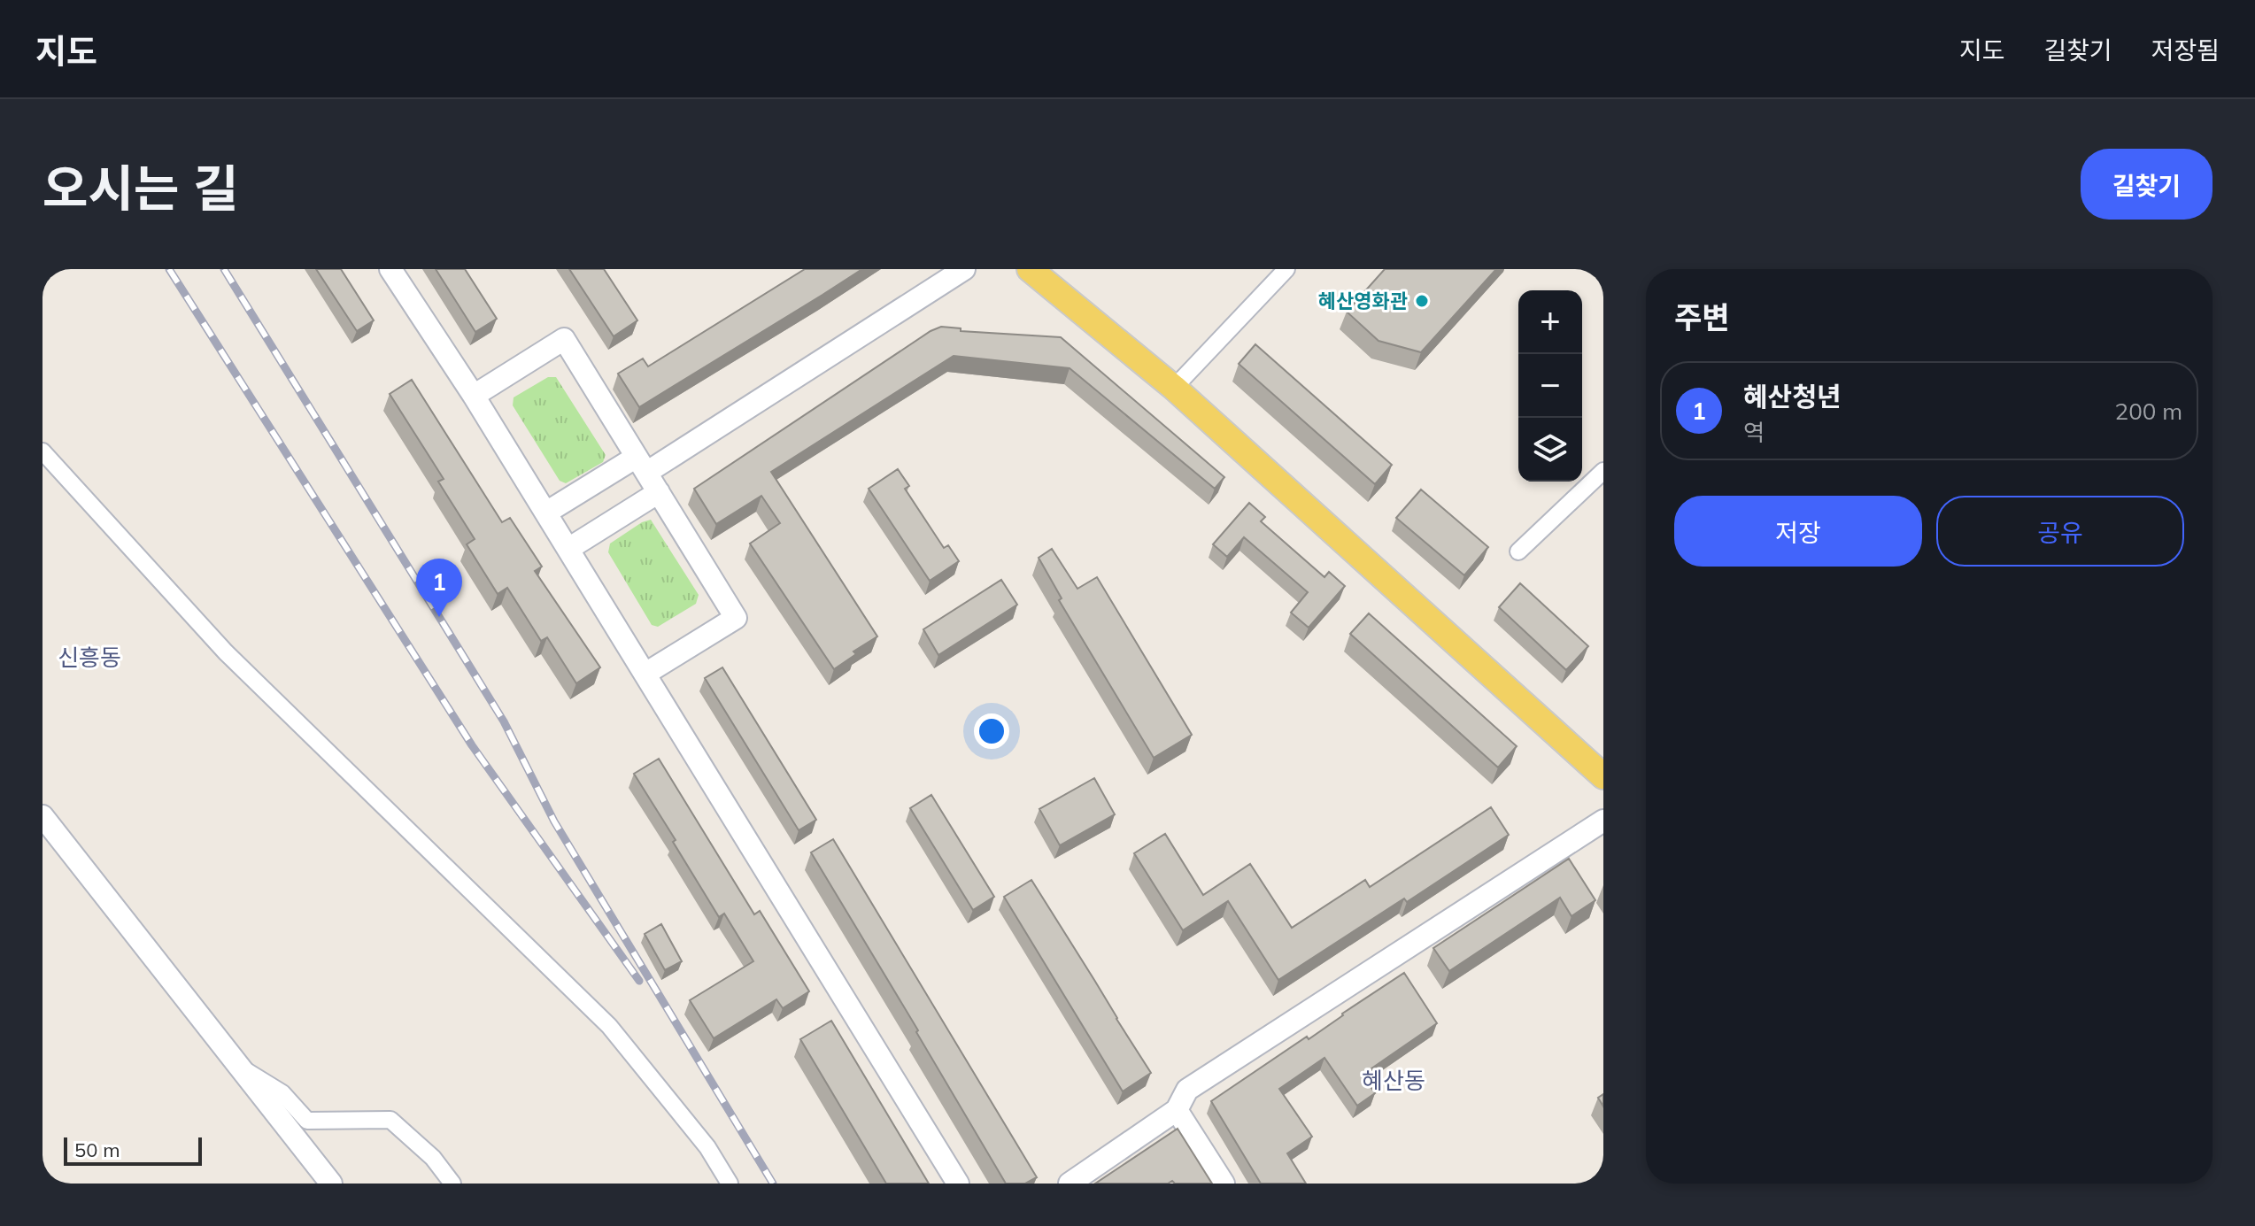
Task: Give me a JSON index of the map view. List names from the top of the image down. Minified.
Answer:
{"districts":["신흥동","혜산동"],"places":["혜산영화관"],"scale_bar":"50 m","page":{"header":"지도","nav":["지도","길찾기","저장됨"],"title":"오시는 길","buttons":["길찾기",["저장","공유"]],"heading":"주변","map_buttons":["+","−"],"list":[{"mark":"1","name":"혜산청년","note":"역","value":"200 m"}],"pins":"1","scale":"50 m"}}
